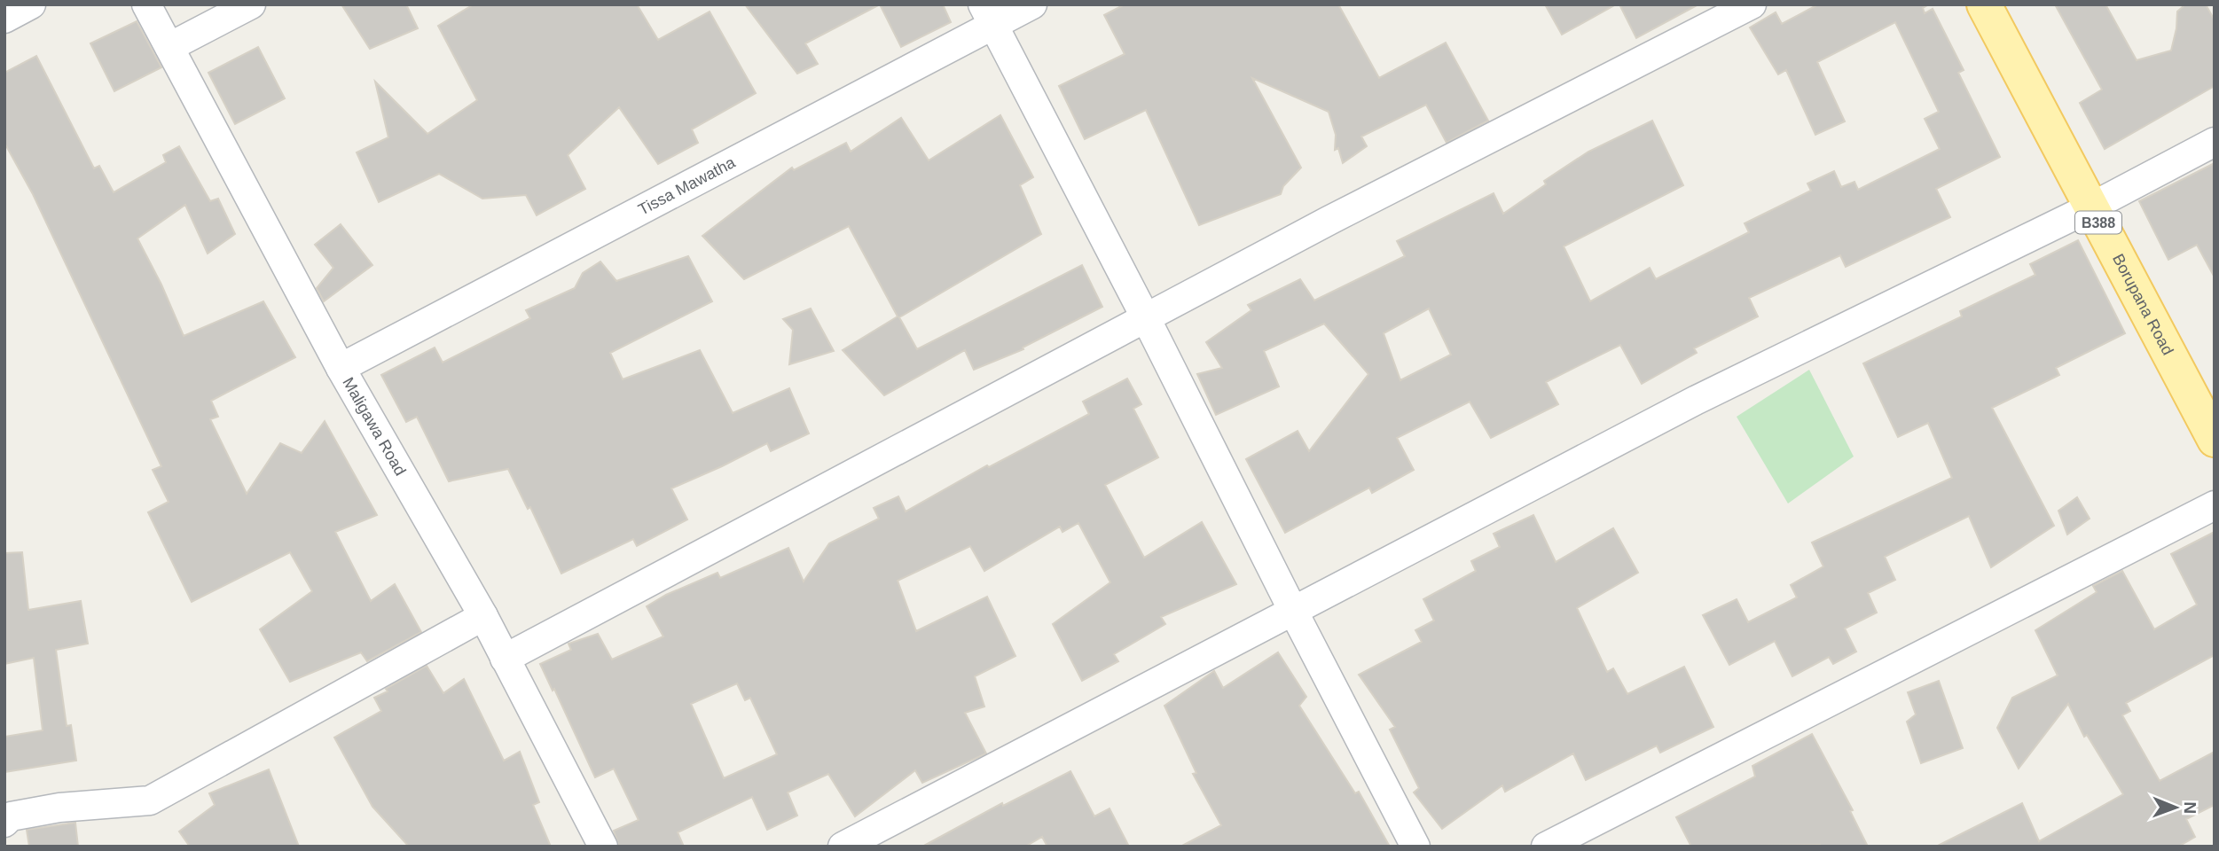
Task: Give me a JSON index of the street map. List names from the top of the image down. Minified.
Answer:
{"streets":{"main road":["B388","Borupana Road"],"street":["Tissa Mawatha","Maligawa Road"]},"crossings":[["Tissa Mawatha","Maligawa Road"]],"north":"right"}
